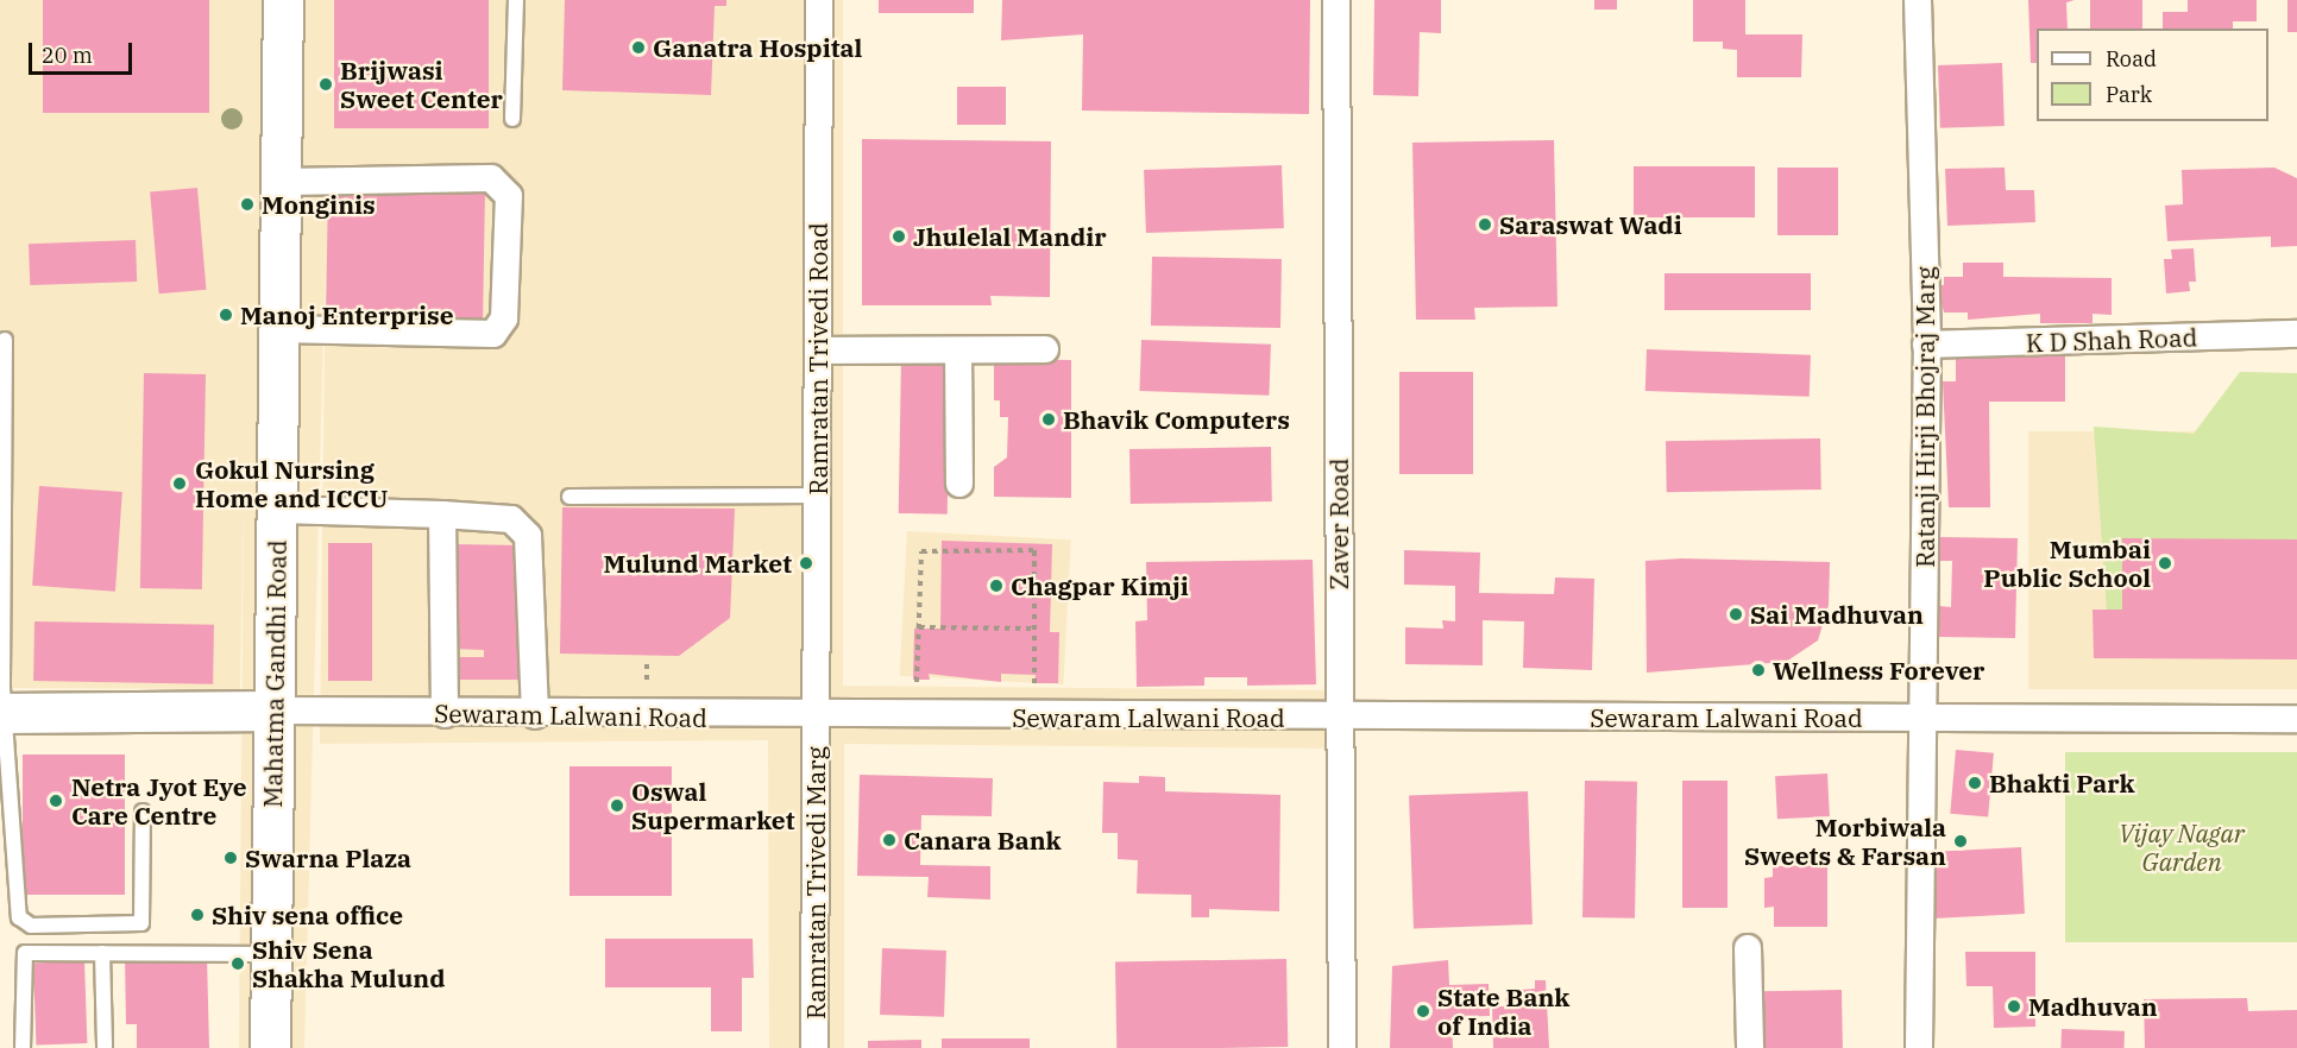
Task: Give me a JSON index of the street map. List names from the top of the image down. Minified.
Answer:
{"streets":{"street":["K D Shah Road","Ramratan Trivedi Road","Ratanji Hirji Bhojraj Marg","Zaver Road","Mahatma Gandhi Road","Sewaram Lalwani Road","Ramratan Trivedi Marg"]},"crossings":[["K D Shah Road","Ratanji Hirji Bhojraj Marg"],["Ramratan Trivedi Road","Sewaram Lalwani Road"],["Ramratan Trivedi Road","Ramratan Trivedi Marg"],["Ratanji Hirji Bhojraj Marg","Sewaram Lalwani Road"],["Zaver Road","Sewaram Lalwani Road"],["Mahatma Gandhi Road","Sewaram Lalwani Road"],["Sewaram Lalwani Road","Ramratan Trivedi Marg"]],"parks":["Vijay Nagar Garden"],"places":["Ganatra Hospital","Brijwasi Sweet Center","Monginis","Saraswat Wadi","Jhulelal Mandir","Manoj Enterprise","Bhavik Computers","Gokul Nursing Home and ICCU","Mulund Market","Mumbai Public School","Chagpar Kimji","Sai Madhuvan","Wellness Forever","Bhakti Park","Netra Jyot Eye Care Centre","Oswal Supermarket","Canara Bank","Morbiwala Sweets & Farsan","Swarna Plaza","Shiv sena office","Shiv Sena Shakha Mulund","Madhuvan","State Bank of India"],"legend":["Road","Park"],"scale_bar":"20 m"}
